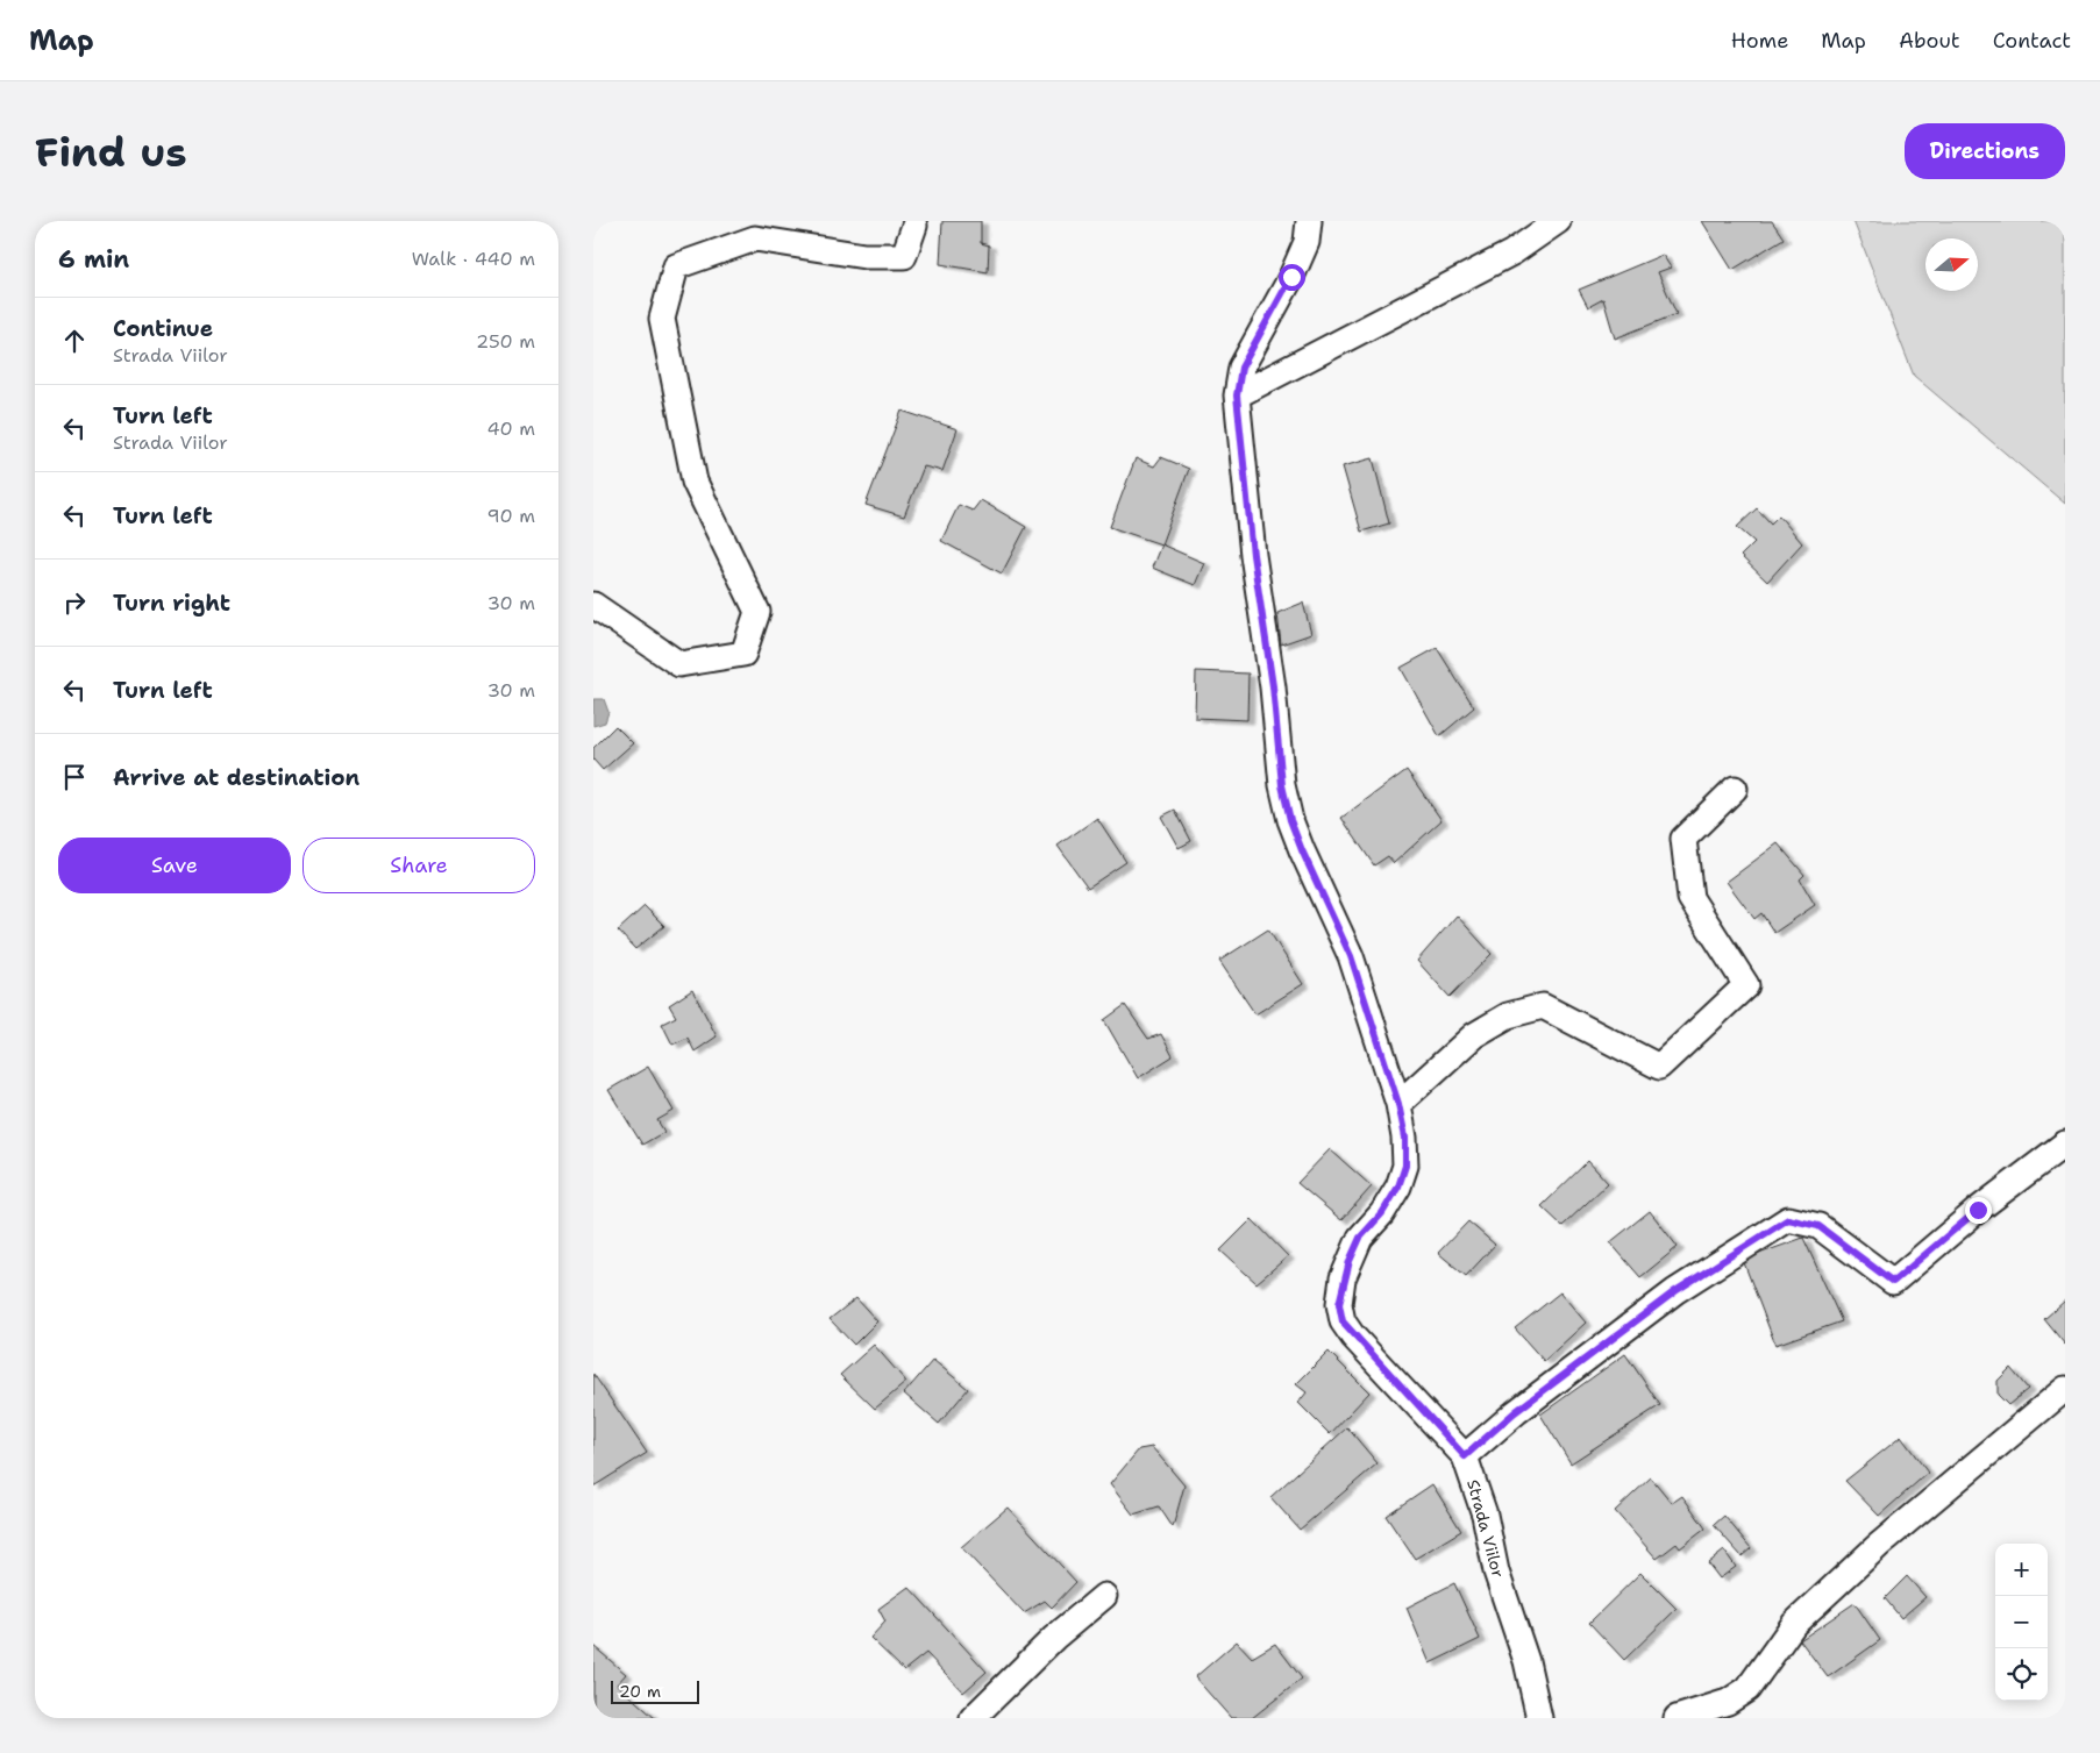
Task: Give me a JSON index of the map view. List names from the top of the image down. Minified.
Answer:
{"streets":{"street":["Strada Viilor"]},"scale_bar":"20 m","north":"right","page":{"header":"Map","nav":["Home","Map","About","Contact"],"buttons":["Directions",["Save","Share"]],"title":"Find us","heading":["6 min","Walk · 440 m"],"list":[["Continue","Strada Viilor","250 m"],["Turn left","Strada Viilor","40 m"],["Turn left","90 m"],["Turn right","30 m"],["Turn left","30 m"],"Arrive at destination"],"map_buttons":["+","−"],"scale":"20 m"}}
